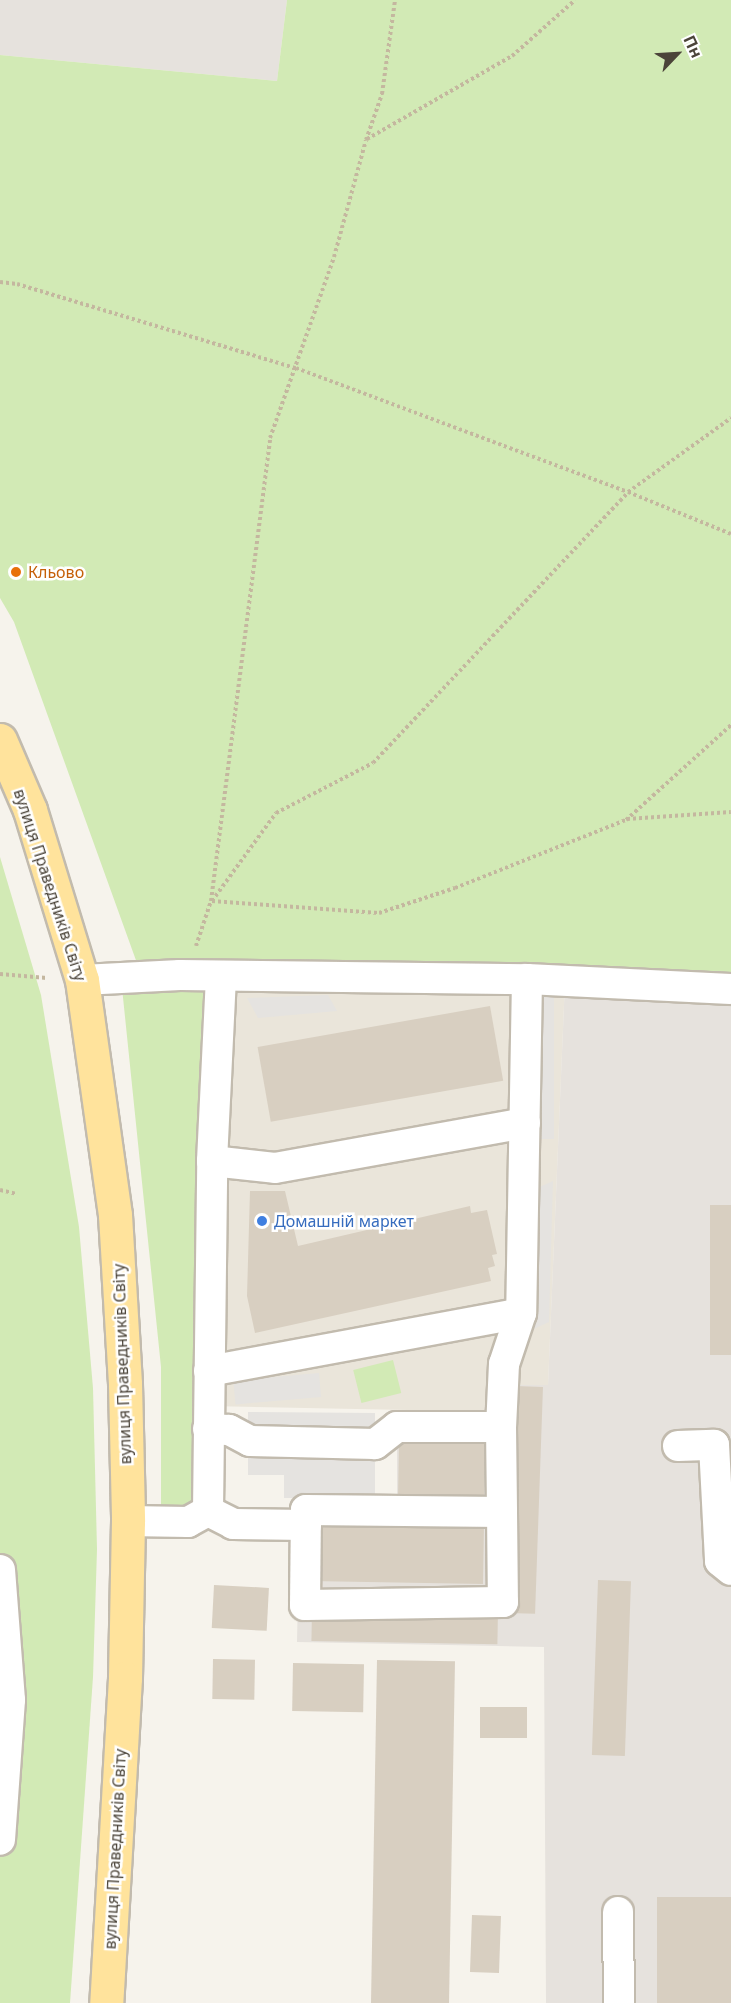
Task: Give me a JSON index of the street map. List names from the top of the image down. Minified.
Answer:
{"streets":{"main road":["вулиця Праведників Світу"]},"places":["Кльово","Домашній маркет"],"north":"top right"}
